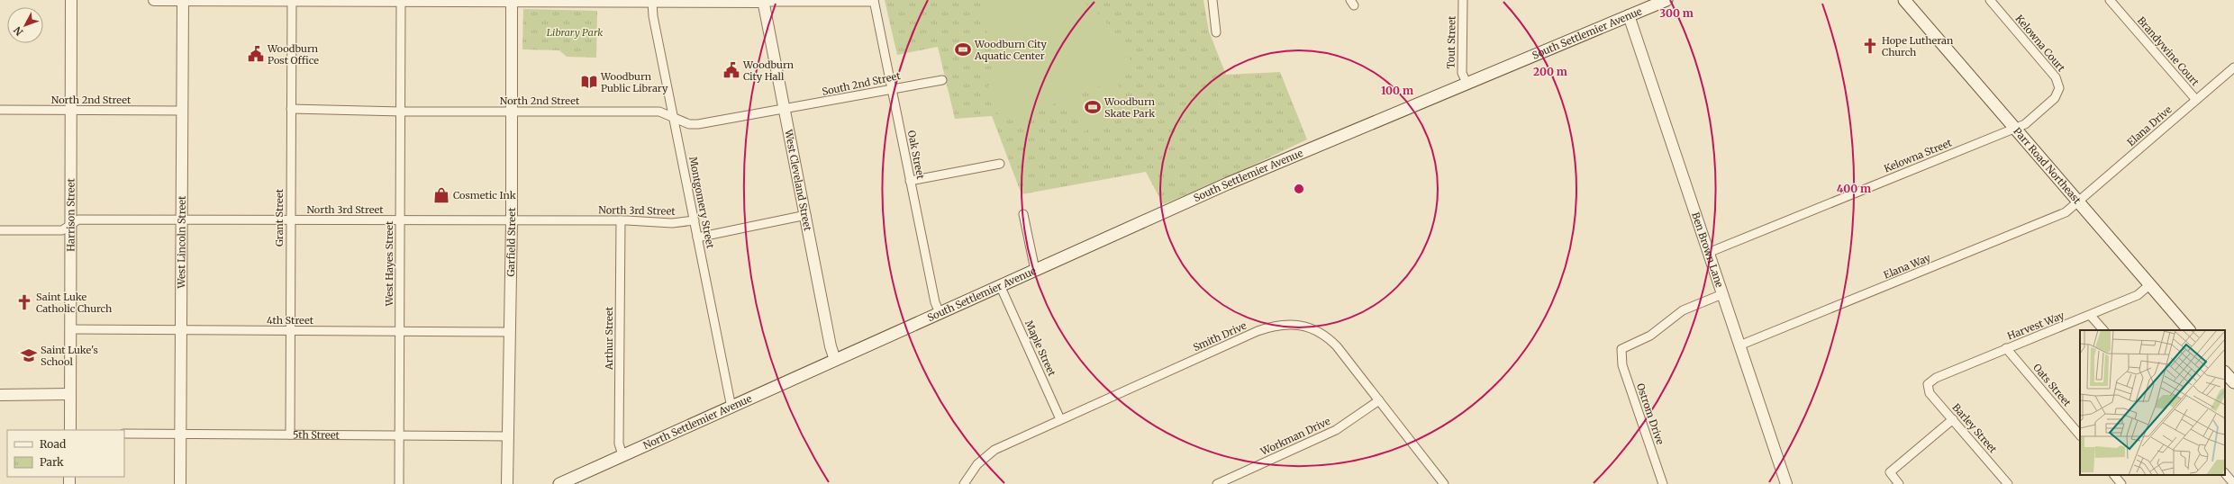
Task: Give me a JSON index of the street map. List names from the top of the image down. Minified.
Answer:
{"streets":{"main road":["South Settlemier Avenue","Parr Road Northeast","North Settlemier Avenue"],"street":["Tout Street","Kelowna Court","Brandywine Court","South 2nd Street","North 2nd Street","Elana Drive","Oak Street","Kelowna Street","West Cleveland Street","Montgomery Street","North 3rd Street","Harrison Street","Grant Street","West Lincoln Street","Garfield Street","Ben Brown Lane","West Hayes Street","Elana Way","4th Street","Harvest Way","Smith Drive","Arthur Street","Maple Street","Oats Street","Ostrom Drive","Barley Street","5th Street","Workman Drive"]},"crossings":[["South Settlemier Avenue","Tout Street"],["South Settlemier Avenue","Oak Street"],["South Settlemier Avenue","West Cleveland Street"],["South Settlemier Avenue","Ben Brown Lane"],["South Settlemier Avenue","Maple Street"],["South Settlemier Avenue","North Settlemier Avenue"],["Kelowna Court","Kelowna Street"],["Kelowna Court","Parr Road Northeast"],["Brandywine Court","Elana Drive"],["South 2nd Street","North 2nd Street"],["South 2nd Street","Oak Street"],["South 2nd Street","West Cleveland Street"],["North 2nd Street","West Cleveland Street"],["North 2nd Street","Montgomery Street"],["North 2nd Street","Harrison Street"],["North 2nd Street","Grant Street"],["North 2nd Street","West Lincoln Street"],["North 2nd Street","Garfield Street"],["North 2nd Street","West Hayes Street"],["Elana Drive","Parr Road Northeast"],["Elana Drive","Elana Way"],["Kelowna Street","Parr Road Northeast"],["Kelowna Street","Ben Brown Lane"],["Parr Road Northeast","Elana Way"],["Parr Road Northeast","Harvest Way"],["West Cleveland Street","North Settlemier Avenue"],["Montgomery Street","North 3rd Street"],["Montgomery Street","North Settlemier Avenue"],["North 3rd Street","Harrison Street"],["North 3rd Street","Grant Street"],["North 3rd Street","West Lincoln Street"],["North 3rd Street","Garfield Street"],["North 3rd Street","West Hayes Street"],["North 3rd Street","Arthur Street"],["Harrison Street","4th Street"],["Grant Street","4th Street"],["Grant Street","5th Street"],["West Lincoln Street","4th Street"],["West Lincoln Street","5th Street"],["Garfield Street","4th Street"],["Garfield Street","5th Street"],["Ben Brown Lane","Elana Way"],["Ben Brown Lane","Ostrom Drive"],["West Hayes Street","4th Street"],["West Hayes Street","5th Street"],["Harvest Way","Oats Street"],["Harvest Way","Barley Street"],["Smith Drive","Maple Street"],["Smith Drive","Workman Drive"],["Arthur Street","North Settlemier Avenue"]],"parks":["Library Park"],"places":{"church":["Hope Lutheran Church","Saint Luke Catholic Church"],"sports":["Woodburn City Aquatic Center","Woodburn Skate Park"],"public building":["Woodburn Post Office","Woodburn City Hall"],"library":["Woodburn Public Library"],"shop":["Cosmetic Ink"],"school or university":["Saint Luke's School"]},"legend":["Road","Park"],"north":"bottom left","rings":["300 m","200 m","100 m","400 m"]}
